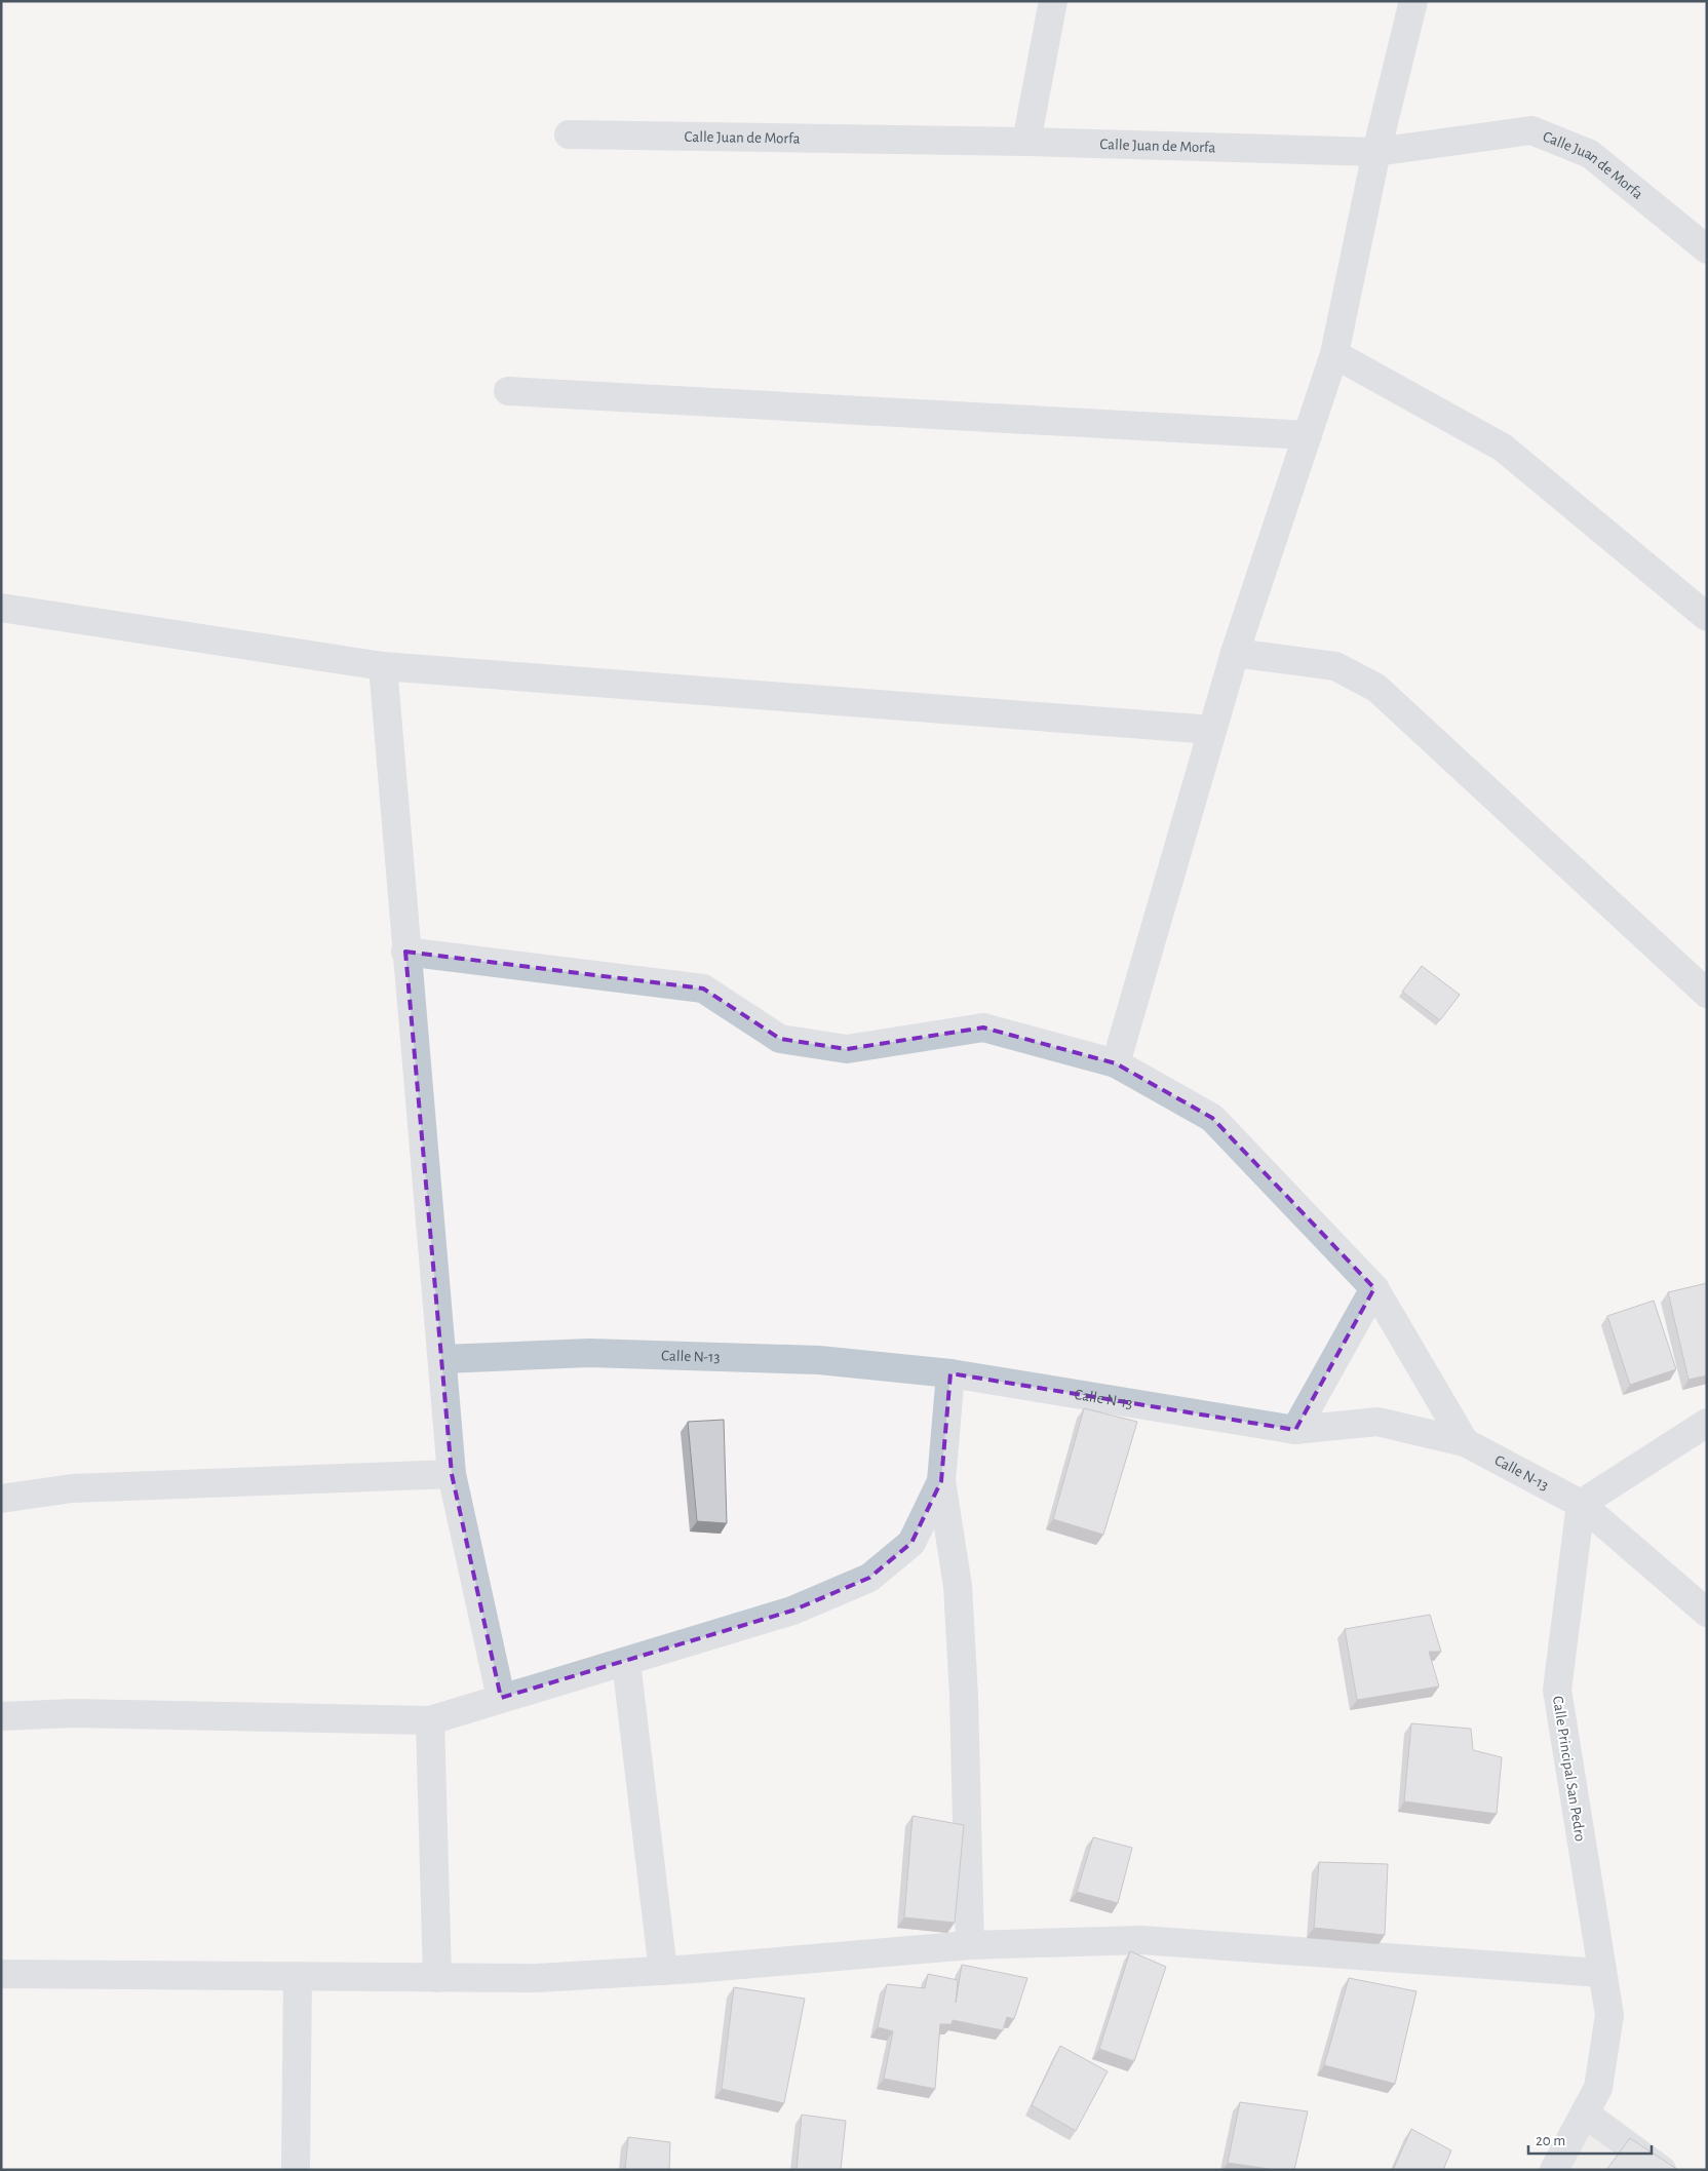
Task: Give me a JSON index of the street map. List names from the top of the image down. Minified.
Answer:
{"streets":{"street":["Calle Juan de Morfa","Calle N-13","Calle Principal San Pedro"]},"crossings":[["Calle N-13","Calle Principal San Pedro"]],"scale_bar":"20 m"}
